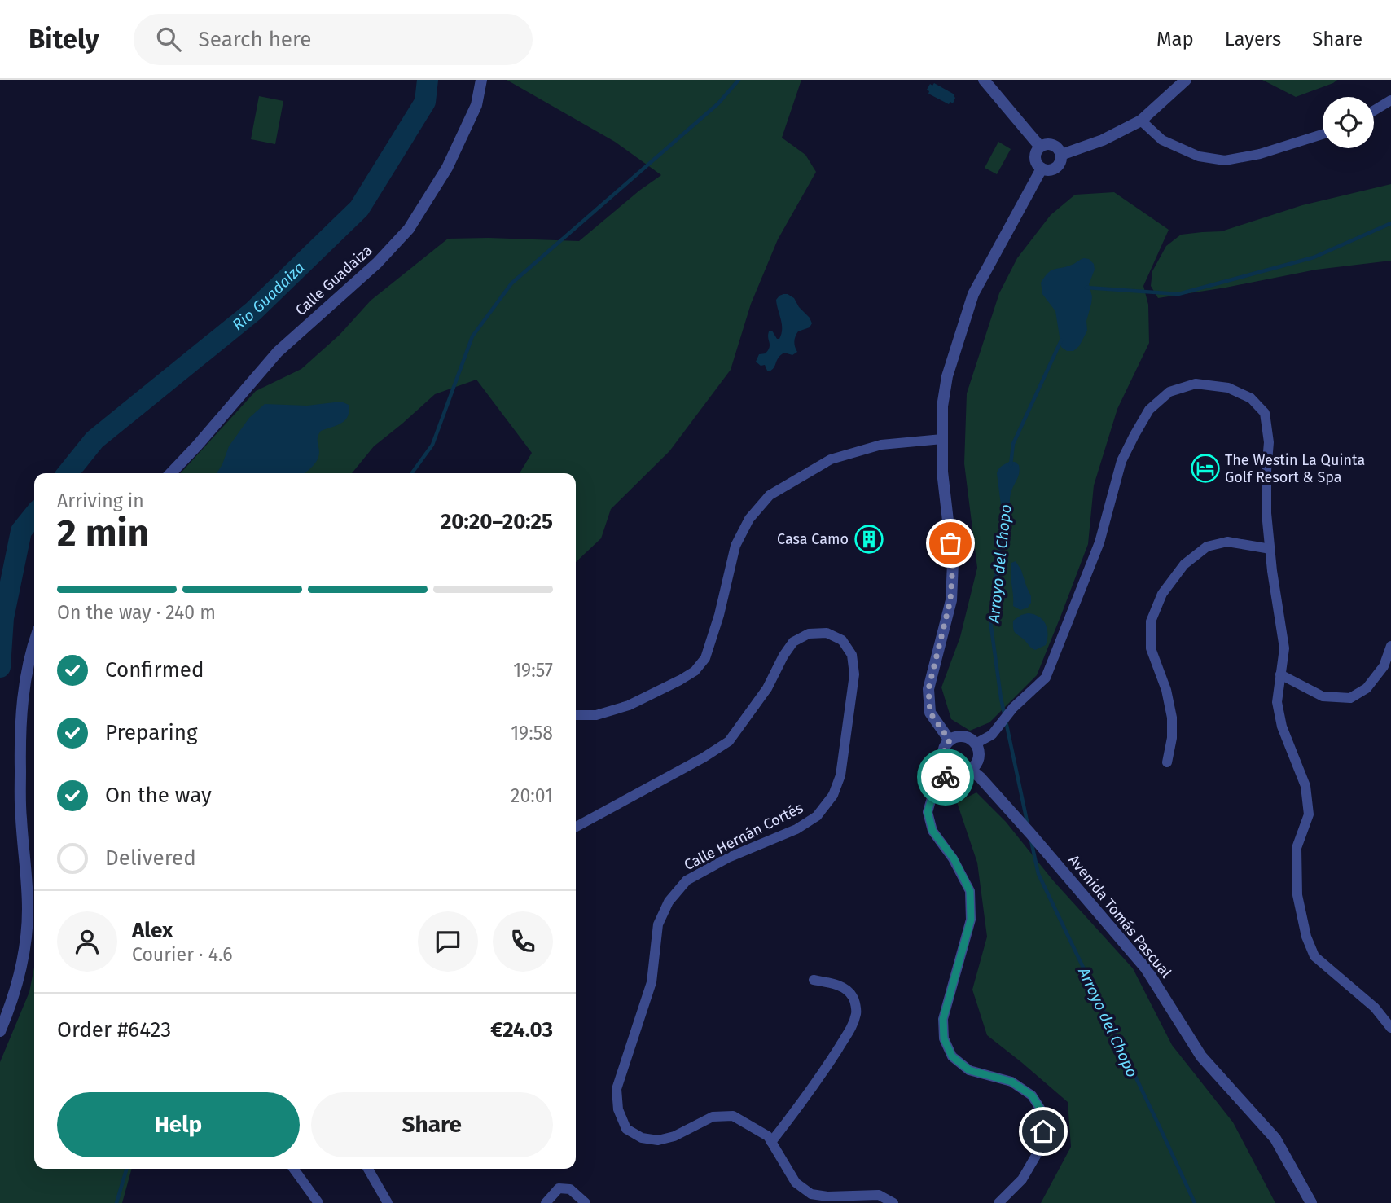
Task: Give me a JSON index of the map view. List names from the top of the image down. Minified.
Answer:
{"streets":{"street":["Calle Guadaiza","Calle Hernán Cortés","Avenida Tomás Pascual"]},"water":["Rio Guadaiza","Arroyo del Chopo"],"places":{"hotel":["The Westin La Quinta Golf Resort & Spa"],"building":["Casa Camo"]},"page":{"header":"Bitely","search":"Search here","nav":["Map","Layers","Share"],"heading":["2 min","Arriving in","20:20–20:25"],"panel":["Alex","Courier · 4.6","Order #6423","€24.03"],"bar":"On the way · 240 m","list":[["Confirmed","19:57"],["Preparing","19:58"],["On the way","20:01"],"Delivered"],"buttons":["Help","Share"]}}
